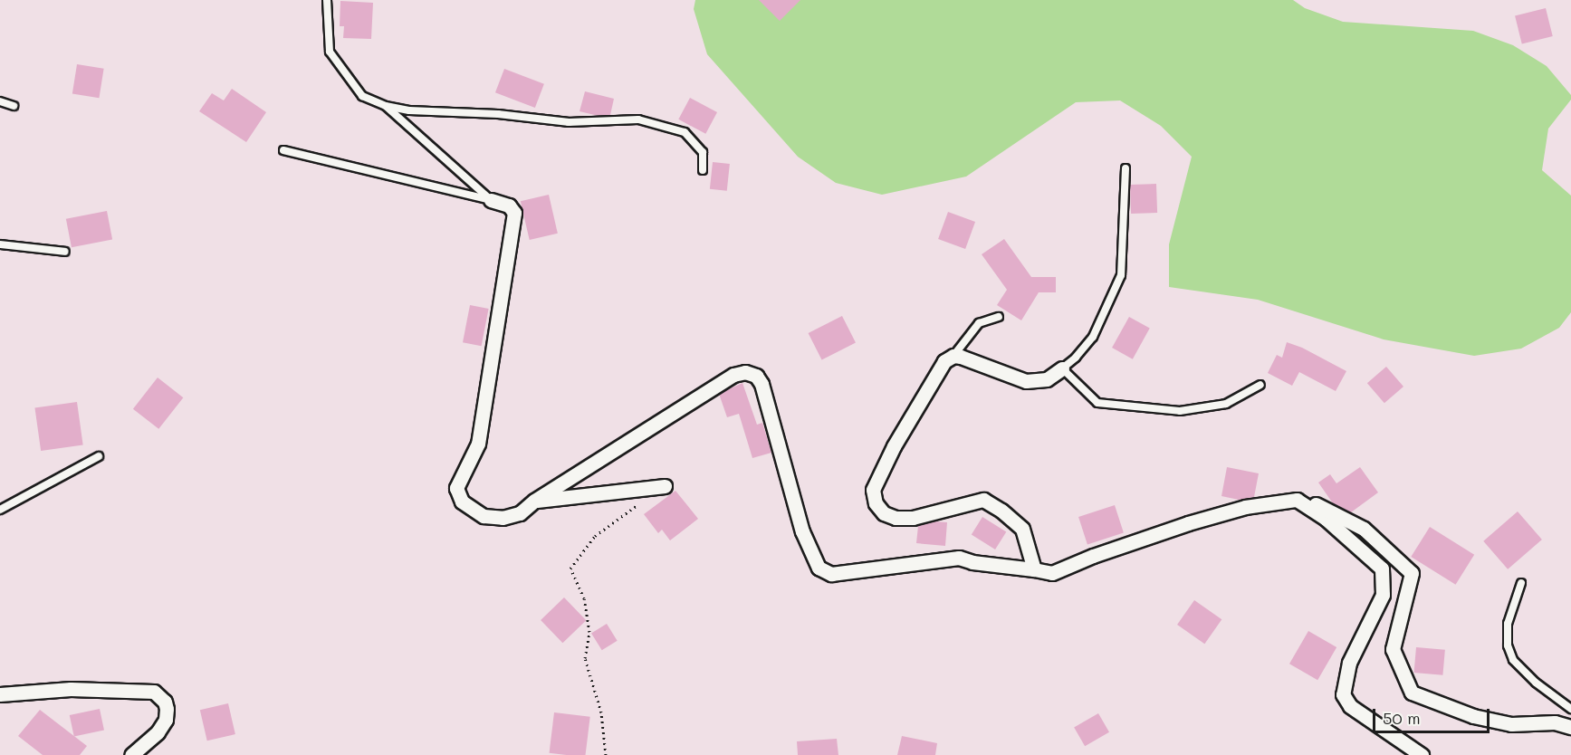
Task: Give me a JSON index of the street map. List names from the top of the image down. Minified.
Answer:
{"scale_bar":"50 m"}
